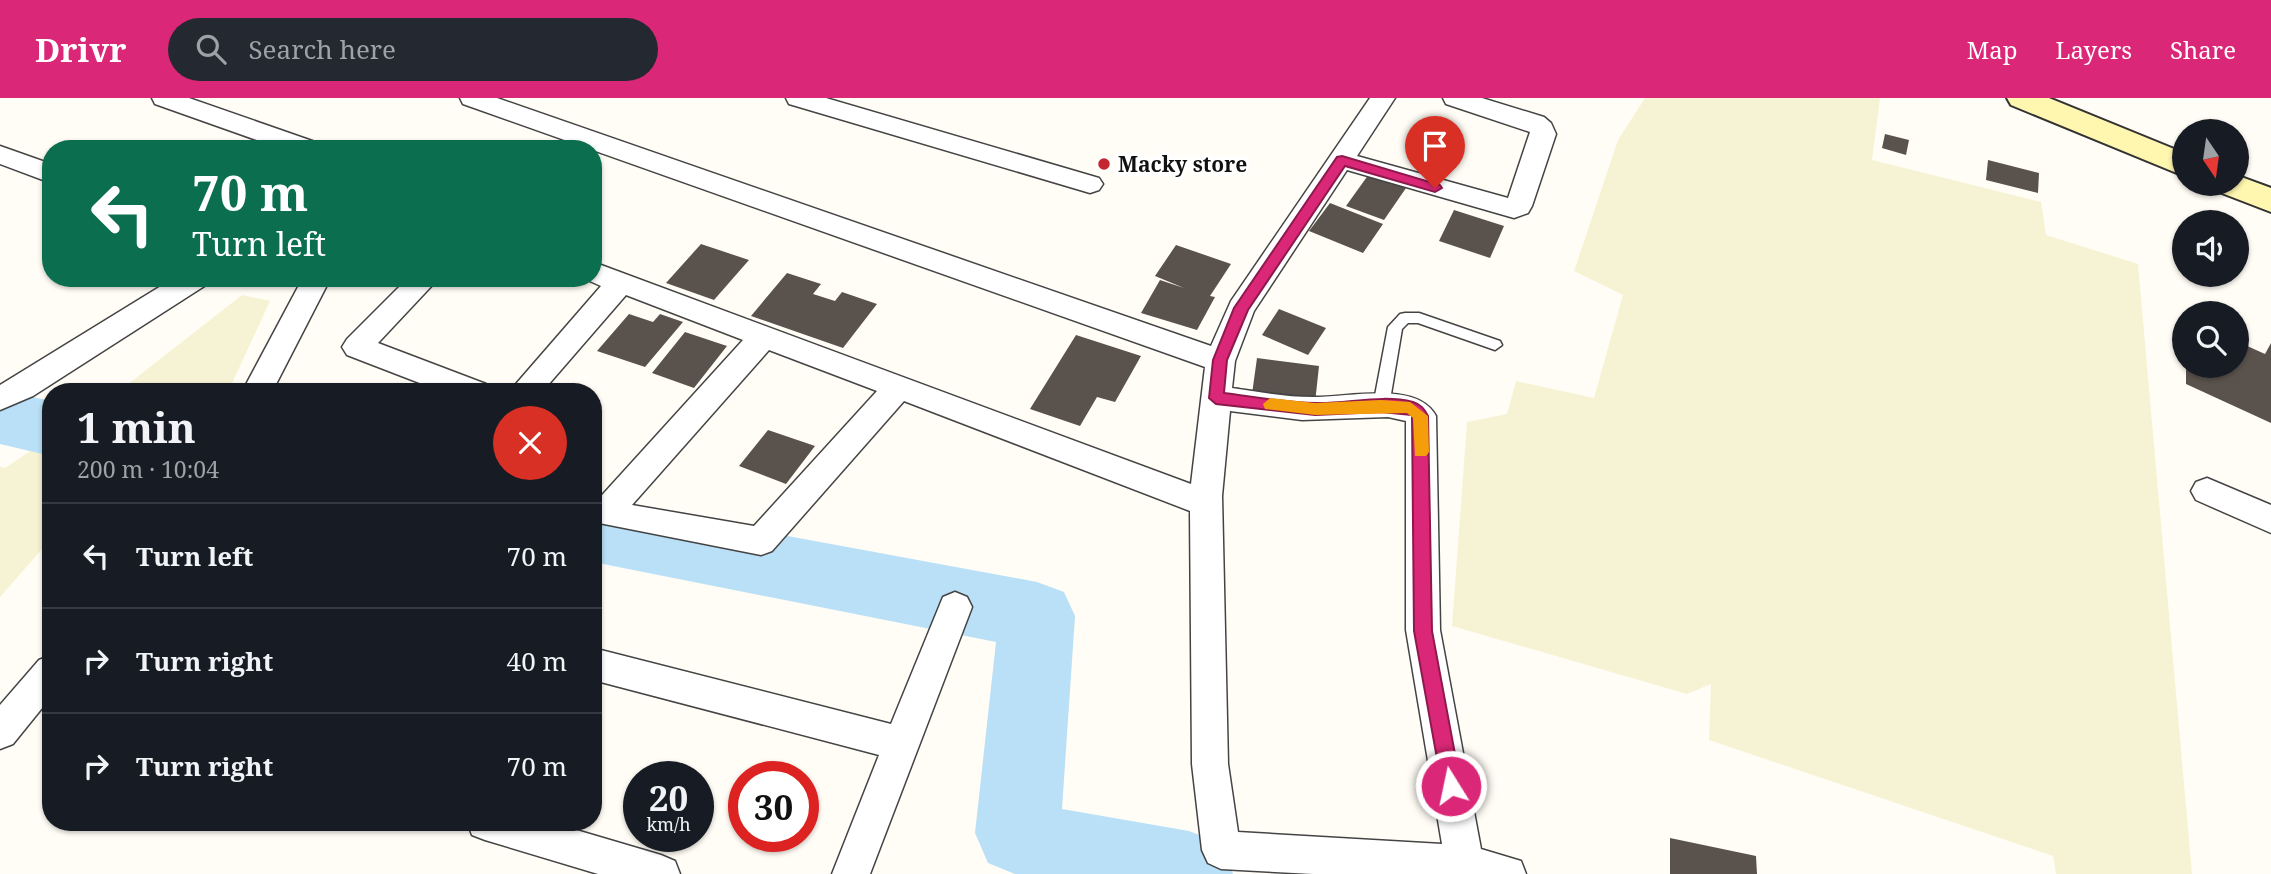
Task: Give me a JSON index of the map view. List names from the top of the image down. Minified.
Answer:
{"places":["Macky store"],"north":"bottom","page":{"header":"Drivr","search":"Search here","nav":["Map","Layers","Share"],"turn":["70 m","Turn left"],"heading":["1 min","200 m · 10:04"],"list":[{"name":"Turn left","value":"70 m"},{"name":"Turn right","value":"40 m"},{"name":"Turn right","value":"70 m"}],"speed":"20 km/h","limit":"30"}}
